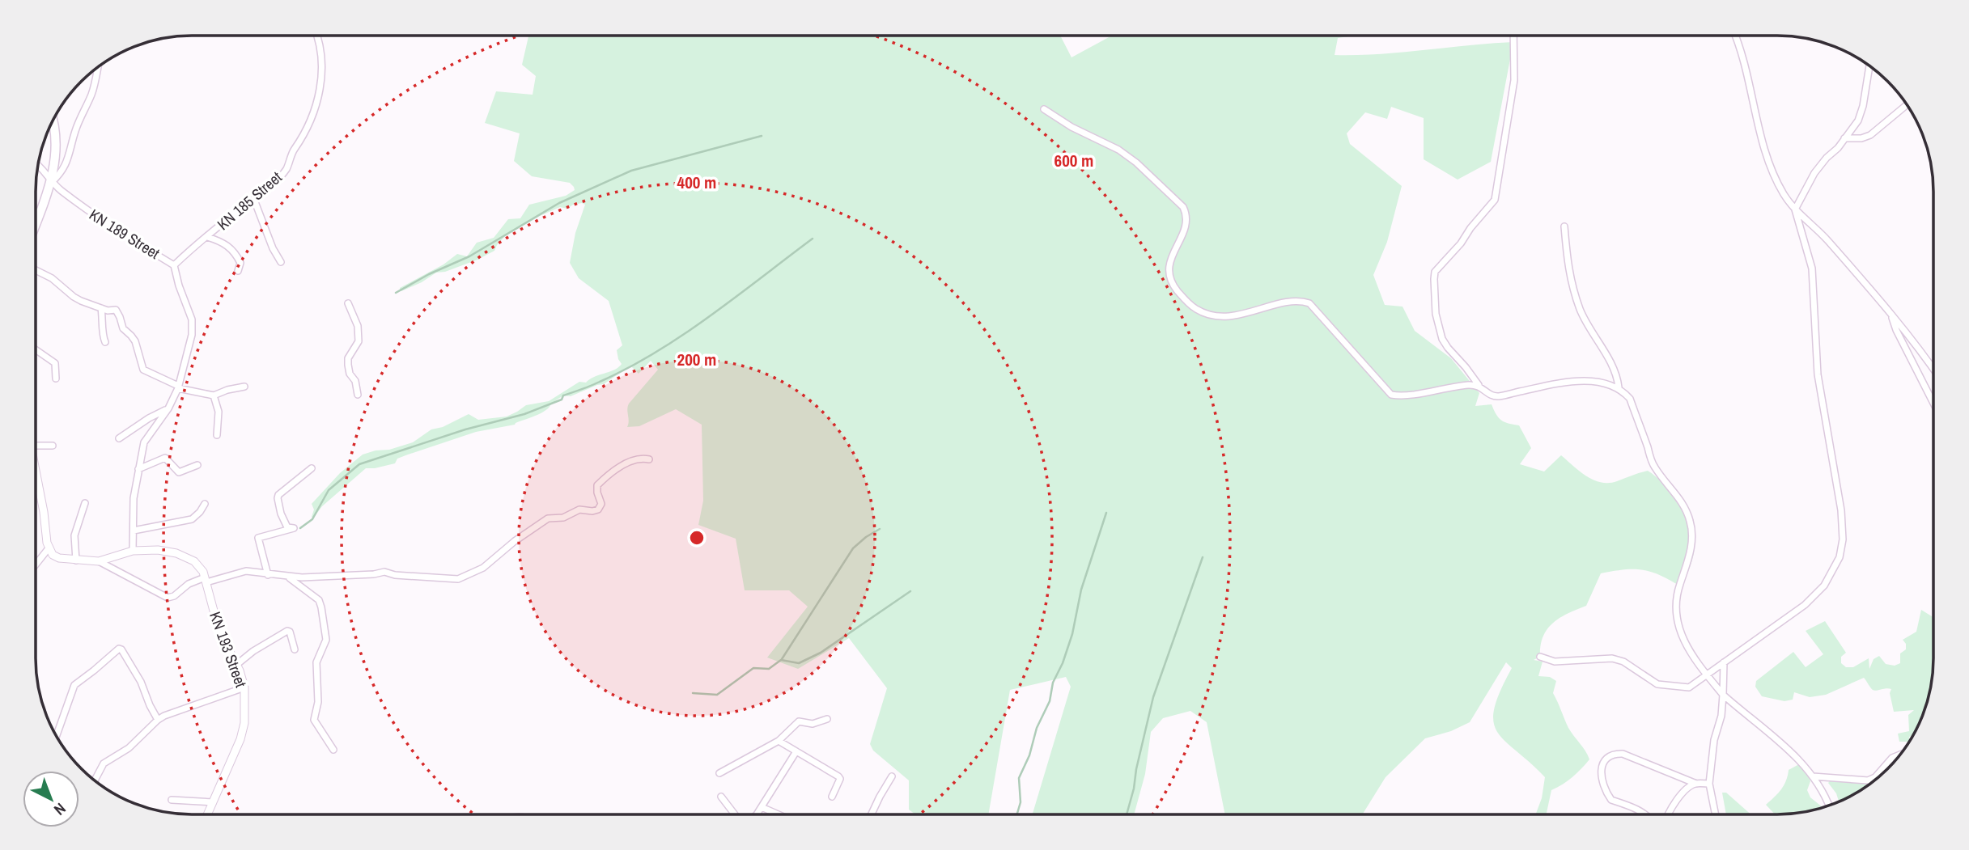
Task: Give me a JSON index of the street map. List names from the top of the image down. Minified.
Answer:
{"streets":{"street":["KN 185 Street","KN 189 Street","KN 193 Street"]},"crossings":[["KN 185 Street","KN 189 Street"],["KN 189 Street","KN 193 Street"]],"north":"bottom right","rings":["600 m","400 m","200 m"]}
